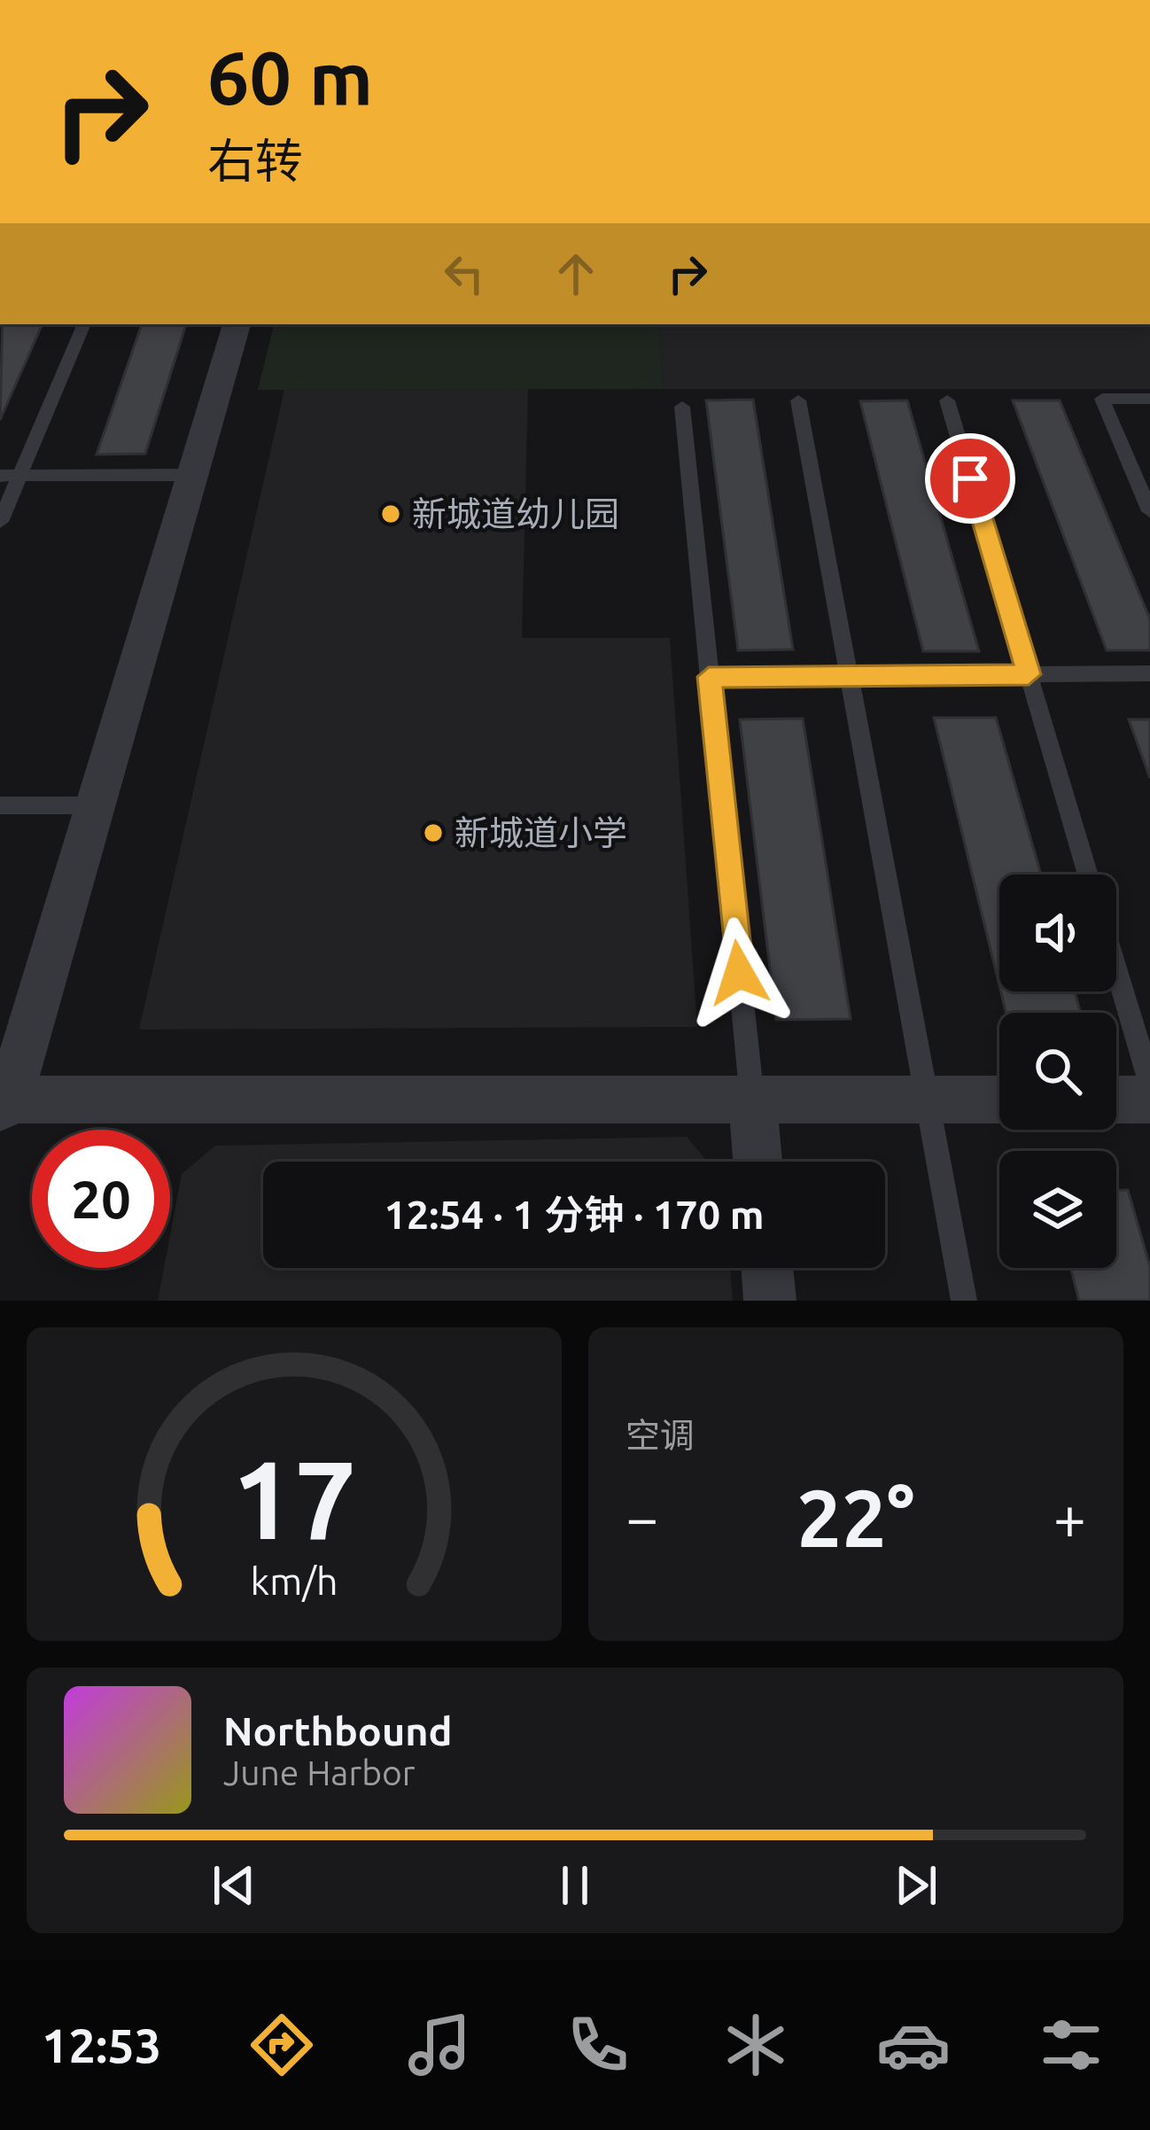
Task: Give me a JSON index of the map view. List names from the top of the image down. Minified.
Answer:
{"places":["新城道幼儿园","新城道小学"],"page":{"turn":["60 m","右转"],"limit":"20","trip":"12:54 · 1 分钟 · 170 m","tile":"空调","heat":["−","22°","+"],"song":["Northbound","June Harbor"],"tabs":"12:53","gauge":["17","km/h"]}}
